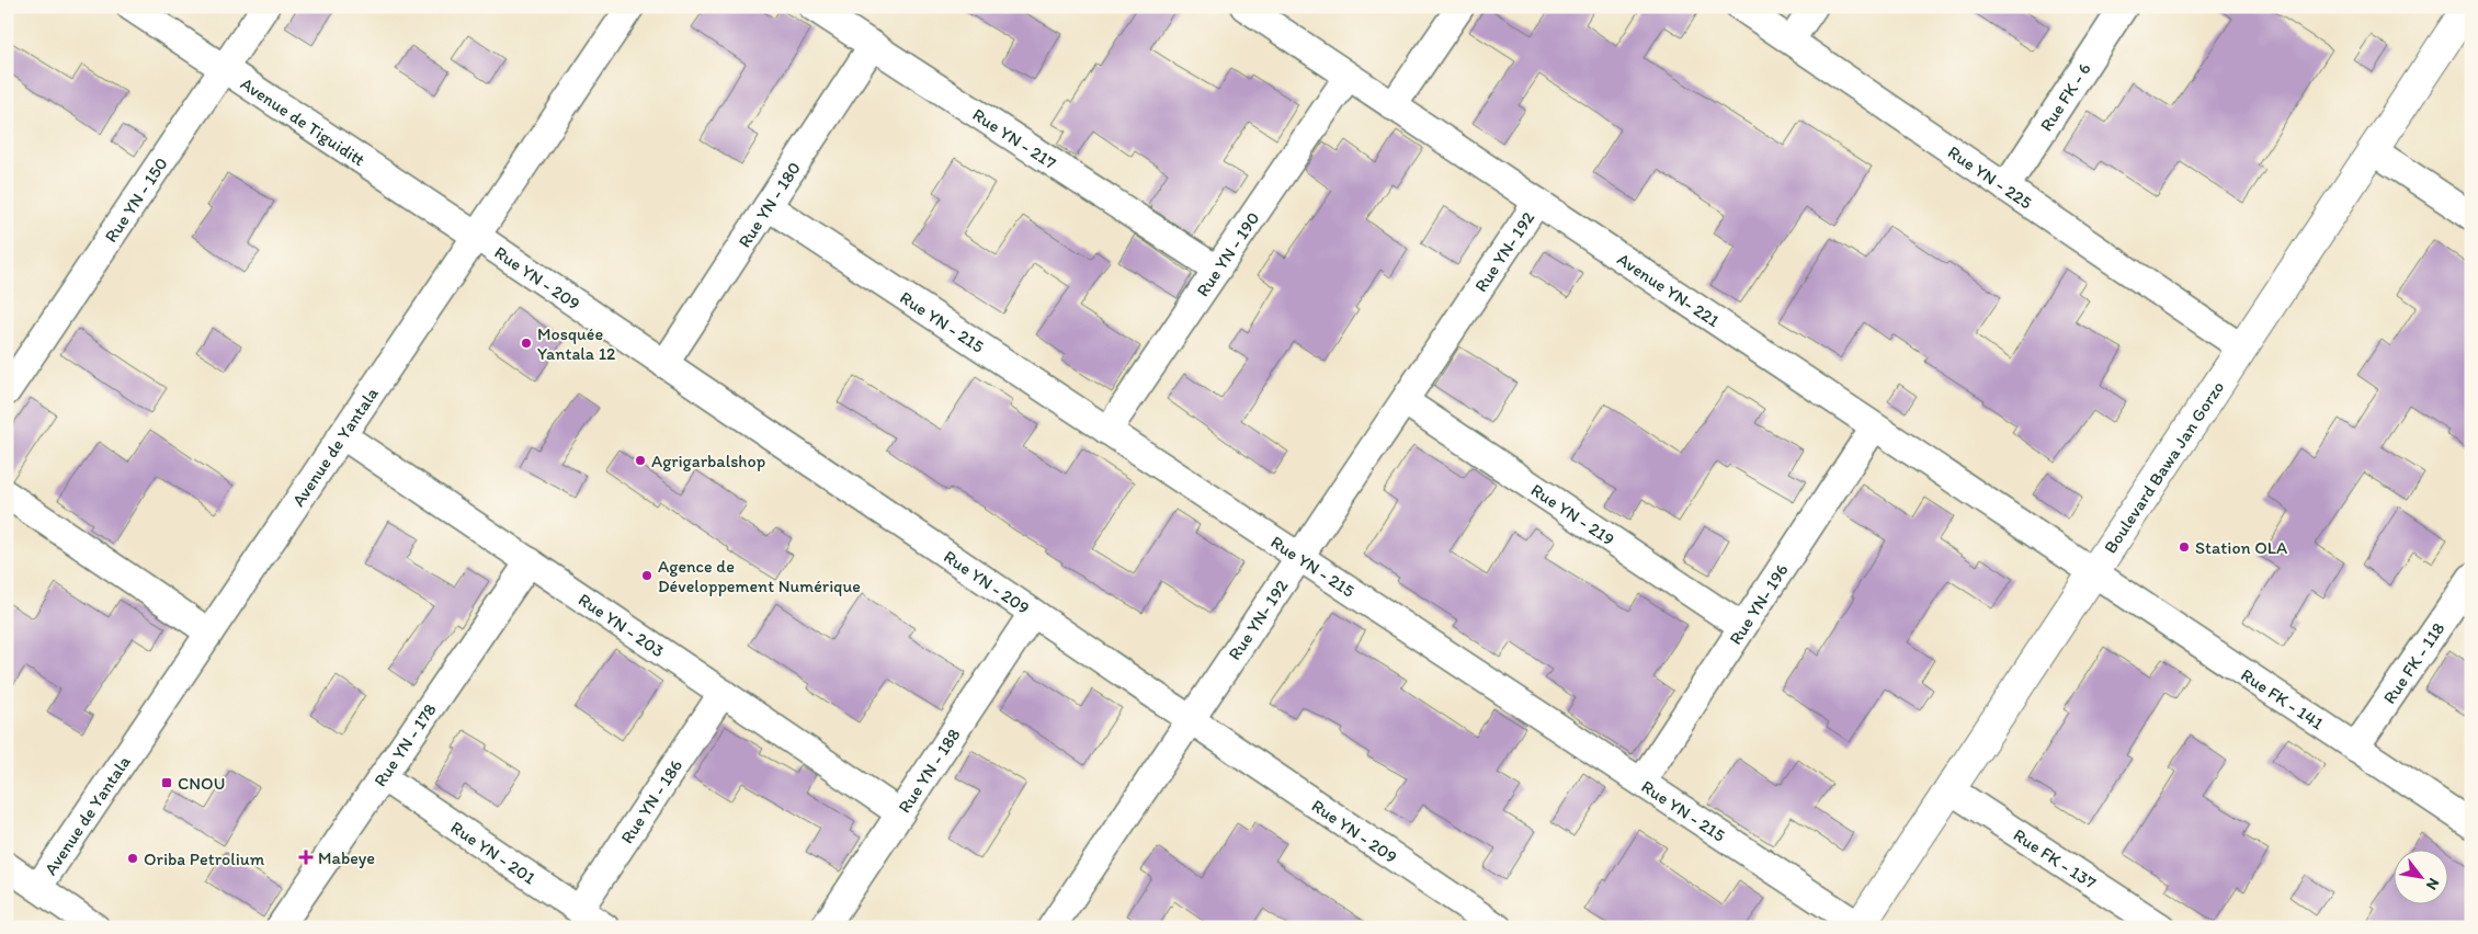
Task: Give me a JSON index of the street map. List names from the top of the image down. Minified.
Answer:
{"streets":{"main road":["Boulevard Bawa Jan Gorzo"],"street":["Rue FK - 6","Avenue de Tiguiditt","Rue YN - 217","Rue YN - 225","Rue YN - 150","Rue YN - 180","Rue YN- 192","Rue YN - 190","Rue YN - 209","Avenue YN- 221","Rue YN - 215","Avenue de Yantala","Rue YN - 219","Rue YN- 196","Rue YN - 203","Rue FK - 118","Rue FK - 141","Rue YN - 178","Rue YN - 188","Rue YN - 186","Rue YN - 201","Rue FK - 137"]},"crossings":[["Rue FK - 6","Rue YN - 225"],["Avenue de Tiguiditt","Rue YN - 150"],["Avenue de Tiguiditt","Rue YN - 209"],["Avenue de Tiguiditt","Avenue de Yantala"],["Rue YN - 217","Rue YN - 180"],["Rue YN - 217","Rue YN - 190"],["Rue YN - 225","Boulevard Bawa Jan Gorzo"],["Rue YN - 180","Rue YN - 209"],["Rue YN - 180","Rue YN - 215"],["Rue YN- 192","Rue YN - 209"],["Rue YN- 192","Avenue YN- 221"],["Rue YN- 192","Rue YN - 215"],["Rue YN- 192","Rue YN - 219"],["Rue YN - 190","Avenue YN- 221"],["Rue YN - 190","Rue YN - 215"],["Rue YN - 209","Avenue de Yantala"],["Rue YN - 209","Rue YN - 188"],["Avenue YN- 221","Boulevard Bawa Jan Gorzo"],["Avenue YN- 221","Rue YN- 196"],["Avenue YN- 221","Rue FK - 141"],["Rue YN - 215","Boulevard Bawa Jan Gorzo"],["Rue YN - 215","Rue YN- 196"],["Avenue de Yantala","Rue YN - 203"],["Boulevard Bawa Jan Gorzo","Rue FK - 141"],["Boulevard Bawa Jan Gorzo","Rue FK - 137"],["Rue YN - 219","Rue YN- 196"],["Rue YN - 203","Rue YN - 178"],["Rue YN - 203","Rue YN - 188"],["Rue YN - 203","Rue YN - 186"],["Rue FK - 118","Rue FK - 141"],["Rue YN - 178","Rue YN - 201"],["Rue YN - 186","Rue YN - 201"]],"places":{"other":["Mosquée Yantala 12","Agrigarbalshop","Station OLA","Agence de Développement Numérique","Oriba Petrolium"],"transit":["CNOU"],"health":["Mabeye"]},"north":"bottom right"}
